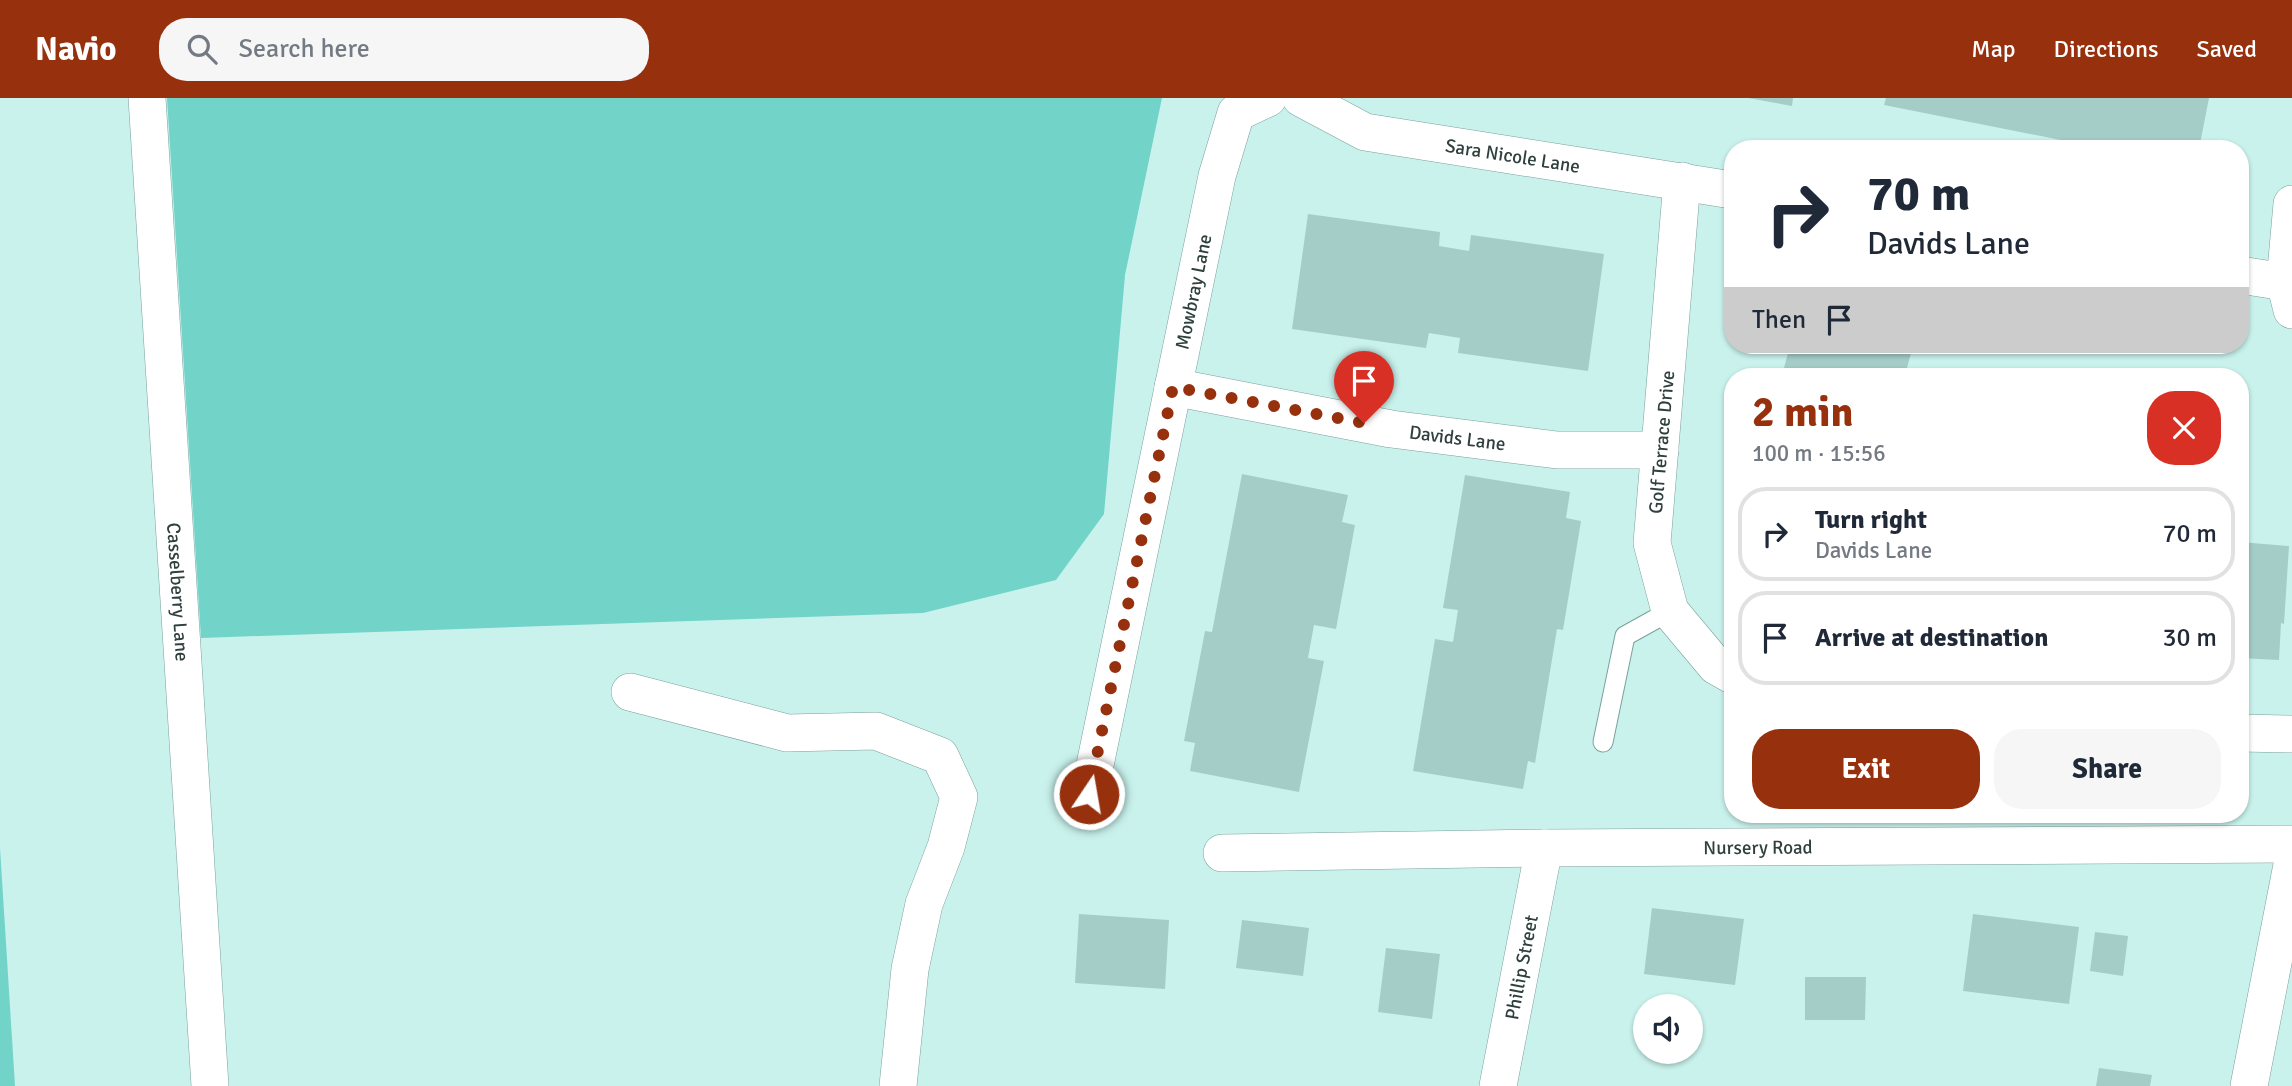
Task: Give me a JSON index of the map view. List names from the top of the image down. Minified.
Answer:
{"streets":{"street":["Sara Nicole Lane","Mowbray Lane","Davids Lane","Golf Terrace Drive","Casselberry Lane","Nursery Road","Phillip Street"]},"crossings":[["Sara Nicole Lane","Golf Terrace Drive"],["Mowbray Lane","Davids Lane"],["Davids Lane","Golf Terrace Drive"],["Nursery Road","Phillip Street"]],"page":{"header":"Navio","search":"Search here","nav":["Map","Directions","Saved"],"turn":["70 m","Davids Lane"],"then":"Then","heading":["2 min","100 m · 15:56"],"list":[{"name":"Turn right","note":"Davids Lane","value":"70 m"},{"name":"Arrive at destination","value":"30 m"}],"buttons":["Exit","Share"]}}
